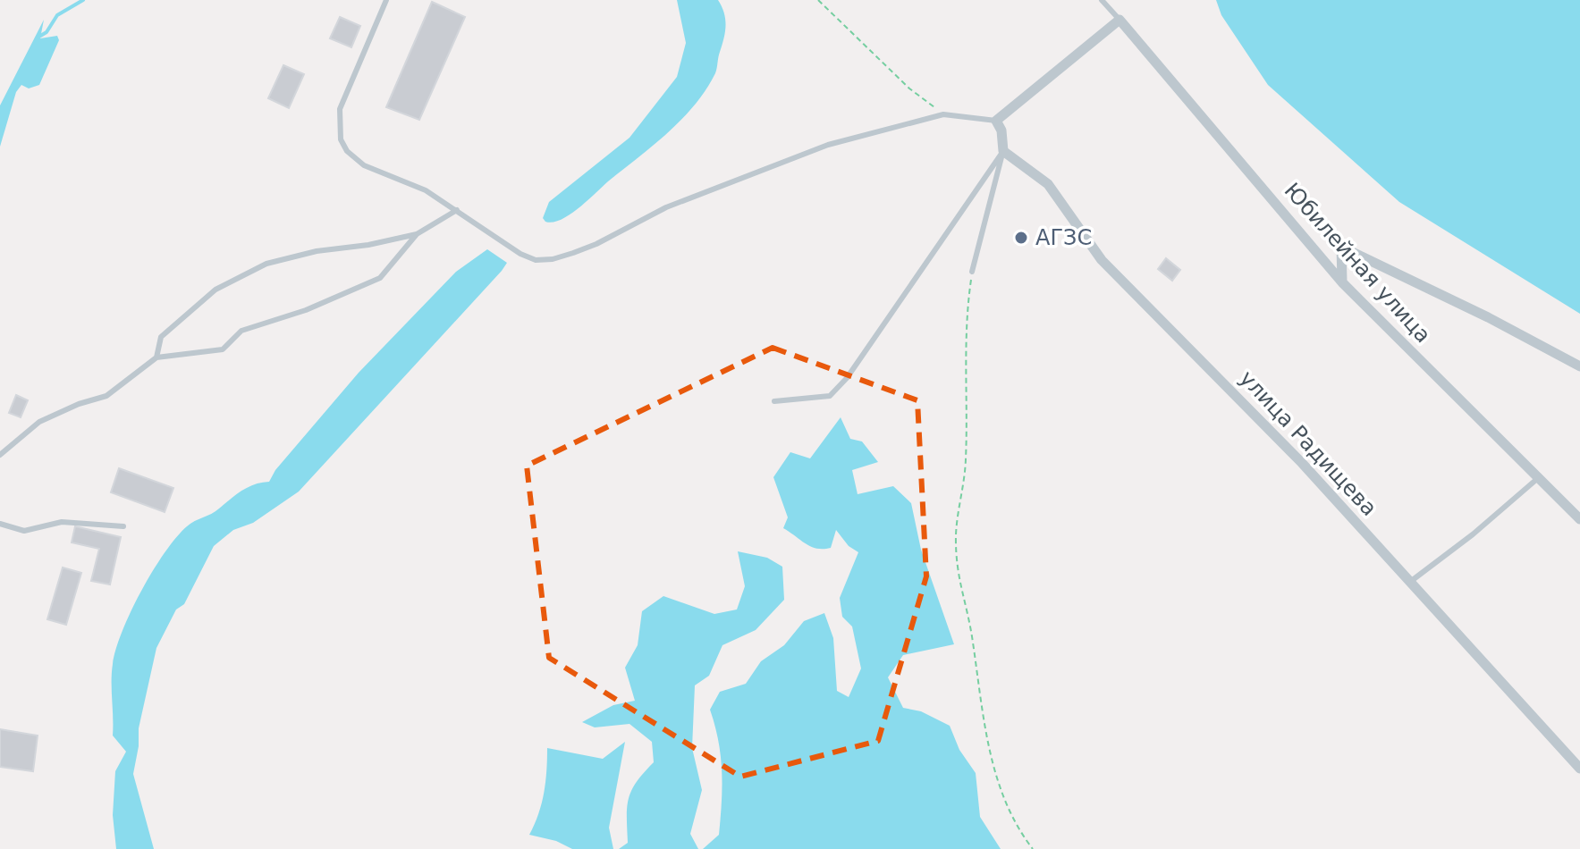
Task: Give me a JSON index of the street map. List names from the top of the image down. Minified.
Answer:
{"streets":{"street":["Юбилейная улица","улица Радищева"]},"places":["АГЗС"]}
